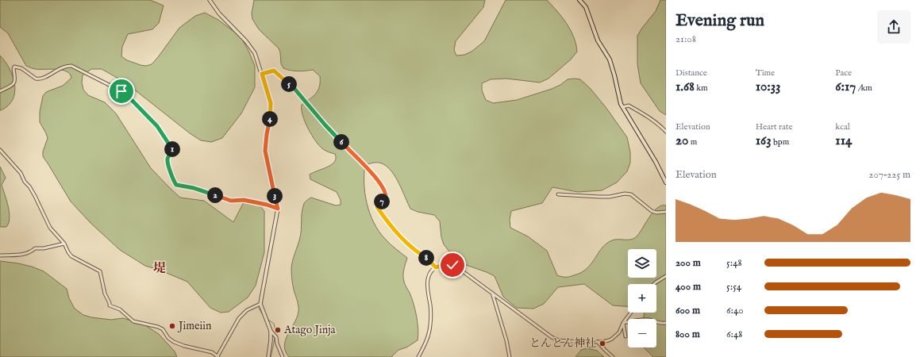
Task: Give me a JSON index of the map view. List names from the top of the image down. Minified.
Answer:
{"districts":["堤"],"places":["Jimeiin","Atago Jinja","とんとん神社"],"page":{"heading":["Evening run","21:08"],"stats":[["Distance","1.68 km"],["Time","10:33"],["Pace","6:17 /km"],["Elevation","20 m"],["Heart rate","163 bpm"],["kcal","114"]],"pins":["5","4","6","1","2","3","7","8"],"chart":["Elevation","207–225 m"],"map_buttons":["+","−"],"list":[{"name":"200 m","note":"5:48"},{"name":"400 m","note":"5:54"},{"name":"600 m","note":"6:40"},{"name":"800 m","note":"6:48"}]}}
